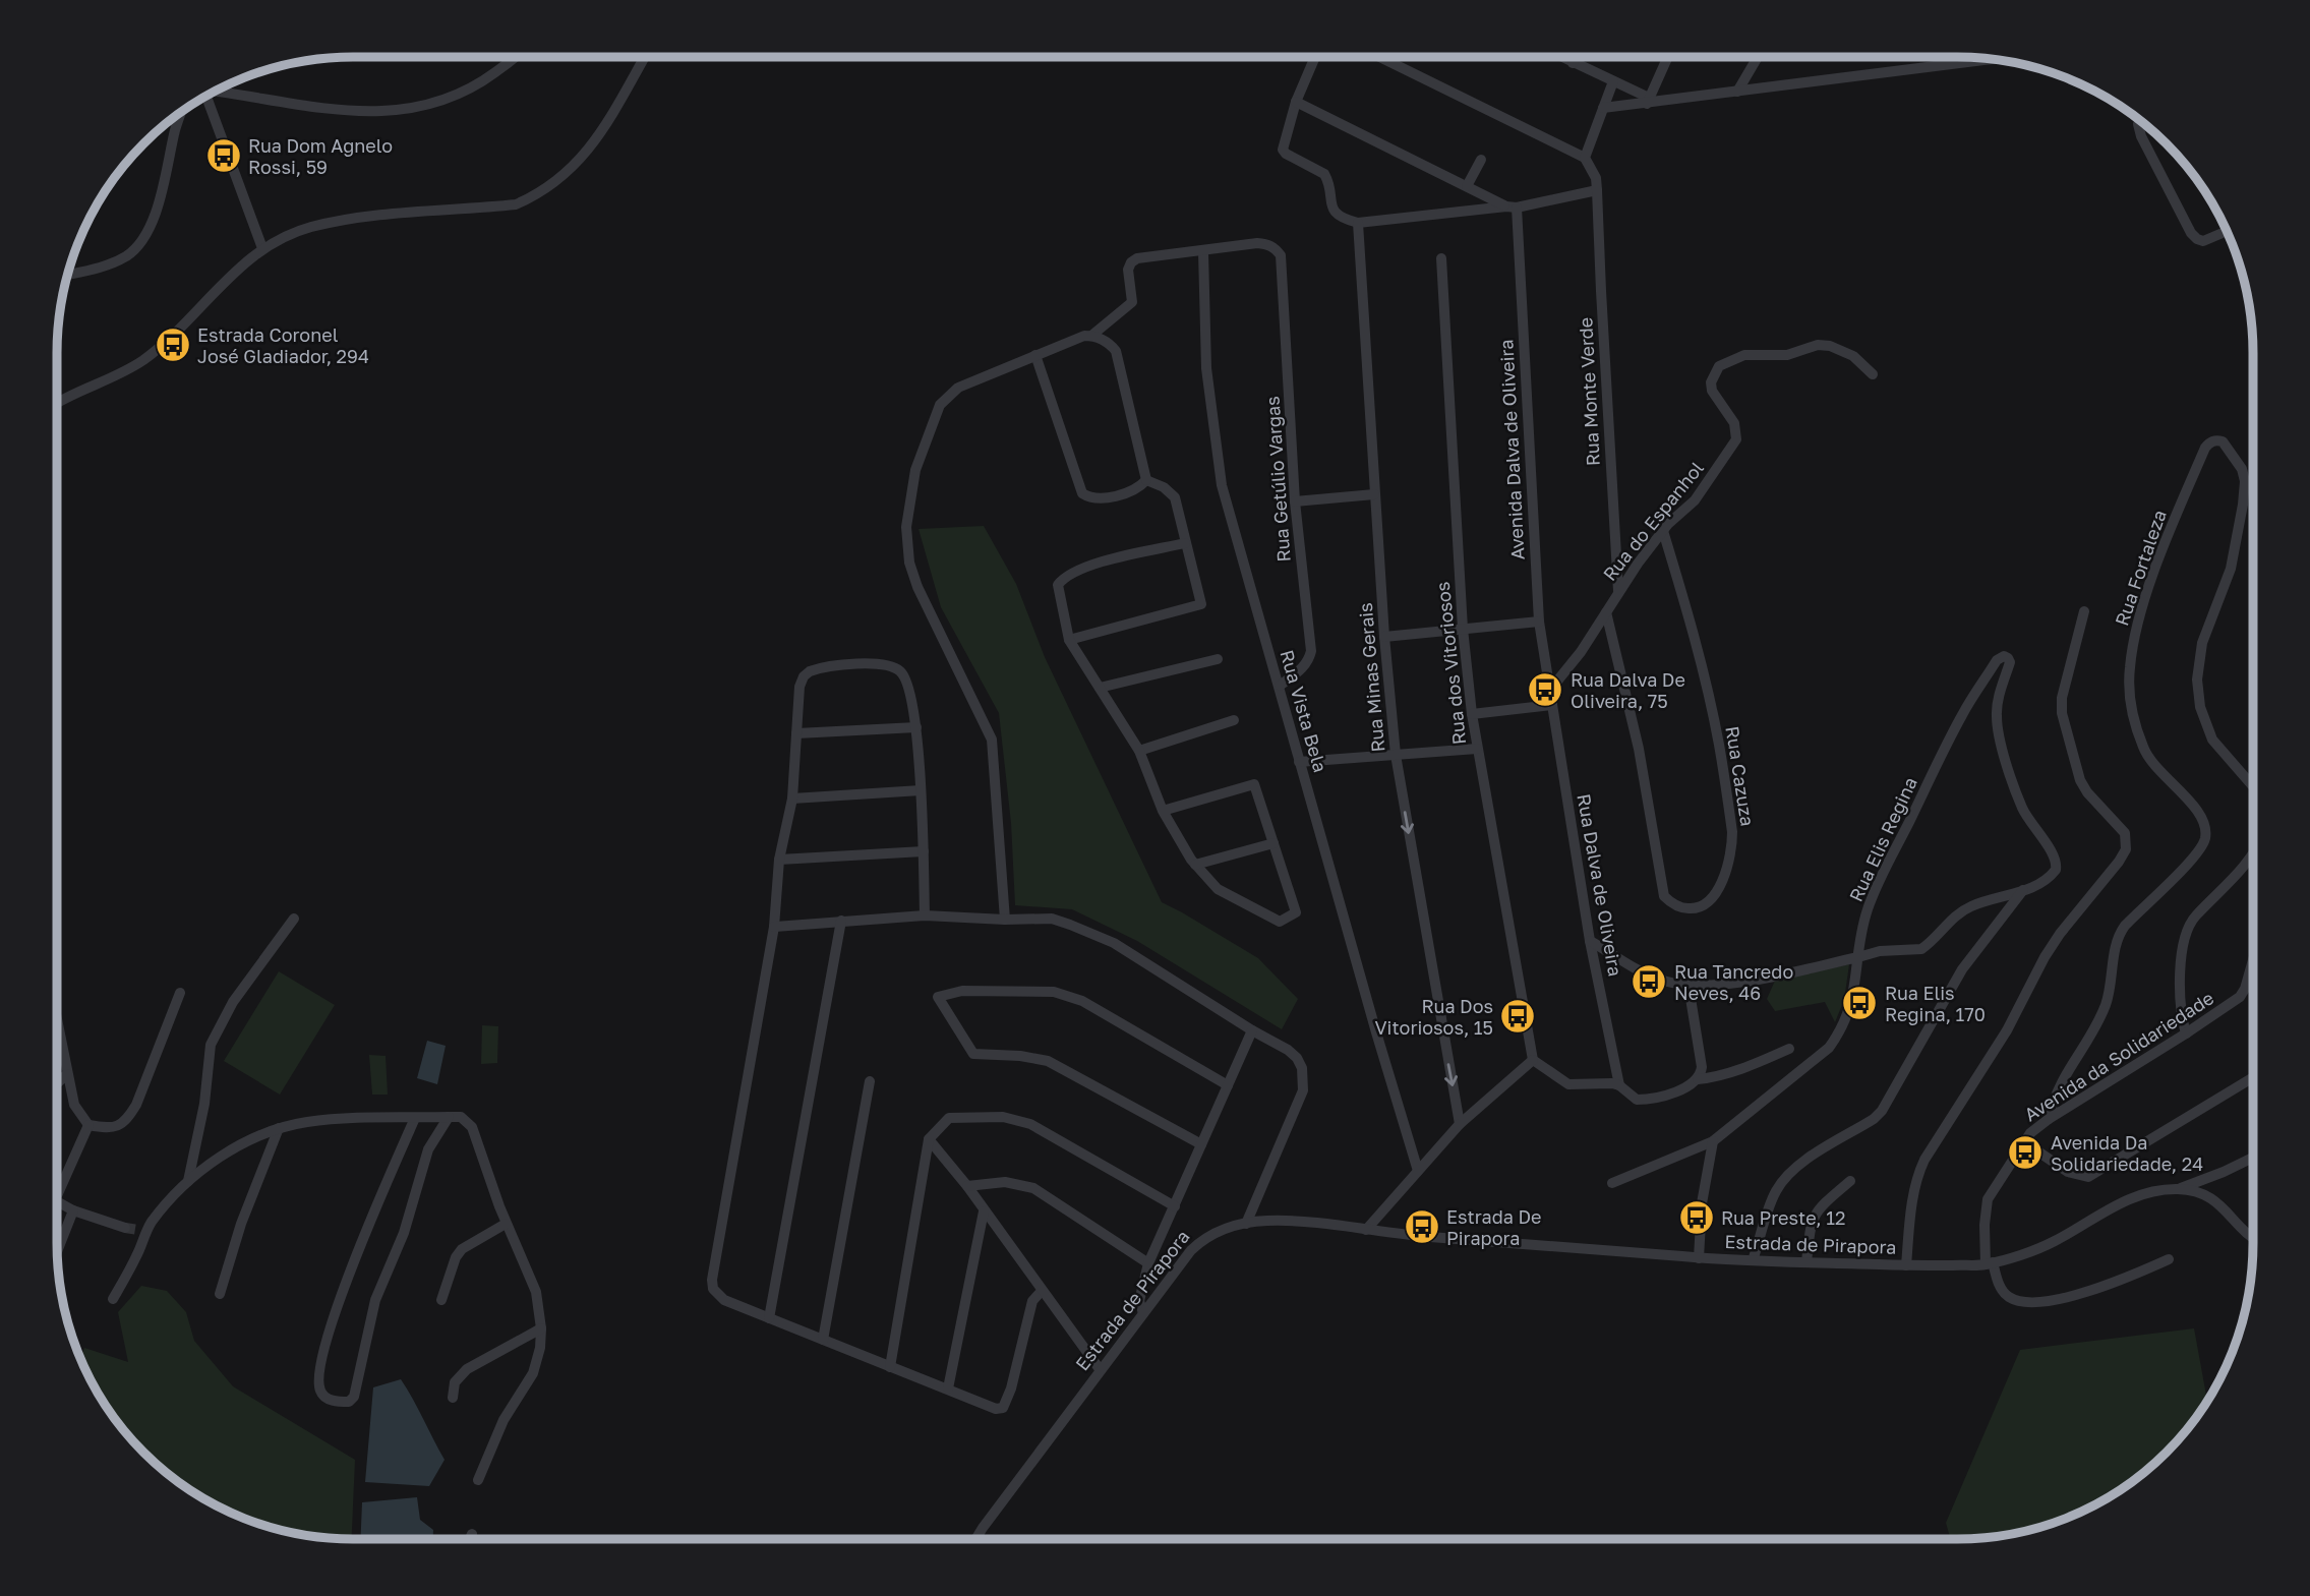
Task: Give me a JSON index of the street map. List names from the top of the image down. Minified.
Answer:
{"streets":{"street":["Rua Monte Verde","Avenida Dalva de Oliveira","Rua Getúlio Vargas","Rua do Espanhol","Rua Fortaleza","Rua dos Vitoriosos","Rua Minas Gerais","Rua Vista Bela","Rua Cazuza","Rua Elis Regina","Rua Dalva de Oliveira","Avenida da Solidariedade","Estrada de Pirapora"]},"crossings":[["Rua Monte Verde","Rua do Espanhol"],["Avenida Dalva de Oliveira","Rua do Espanhol"],["Avenida Dalva de Oliveira","Rua Dalva de Oliveira"],["Rua Getúlio Vargas","Rua Vista Bela"],["Rua do Espanhol","Rua Cazuza"],["Rua do Espanhol","Rua Dalva de Oliveira"],["Rua Fortaleza","Avenida da Solidariedade"],["Avenida da Solidariedade","Estrada de Pirapora"]],"one_way":["Rua Minas Gerais"],"places":{"bus stop":["Rua Dom Agnelo Rossi, 59","Estrada Coronel José Gladiador, 294","Rua Dalva De Oliveira, 75","Rua Tancredo Neves, 46","Rua Elis Regina, 170","Rua Dos Vitoriosos, 15","Avenida Da Solidariedade, 24","Rua Preste, 12","Estrada De Pirapora"]}}
